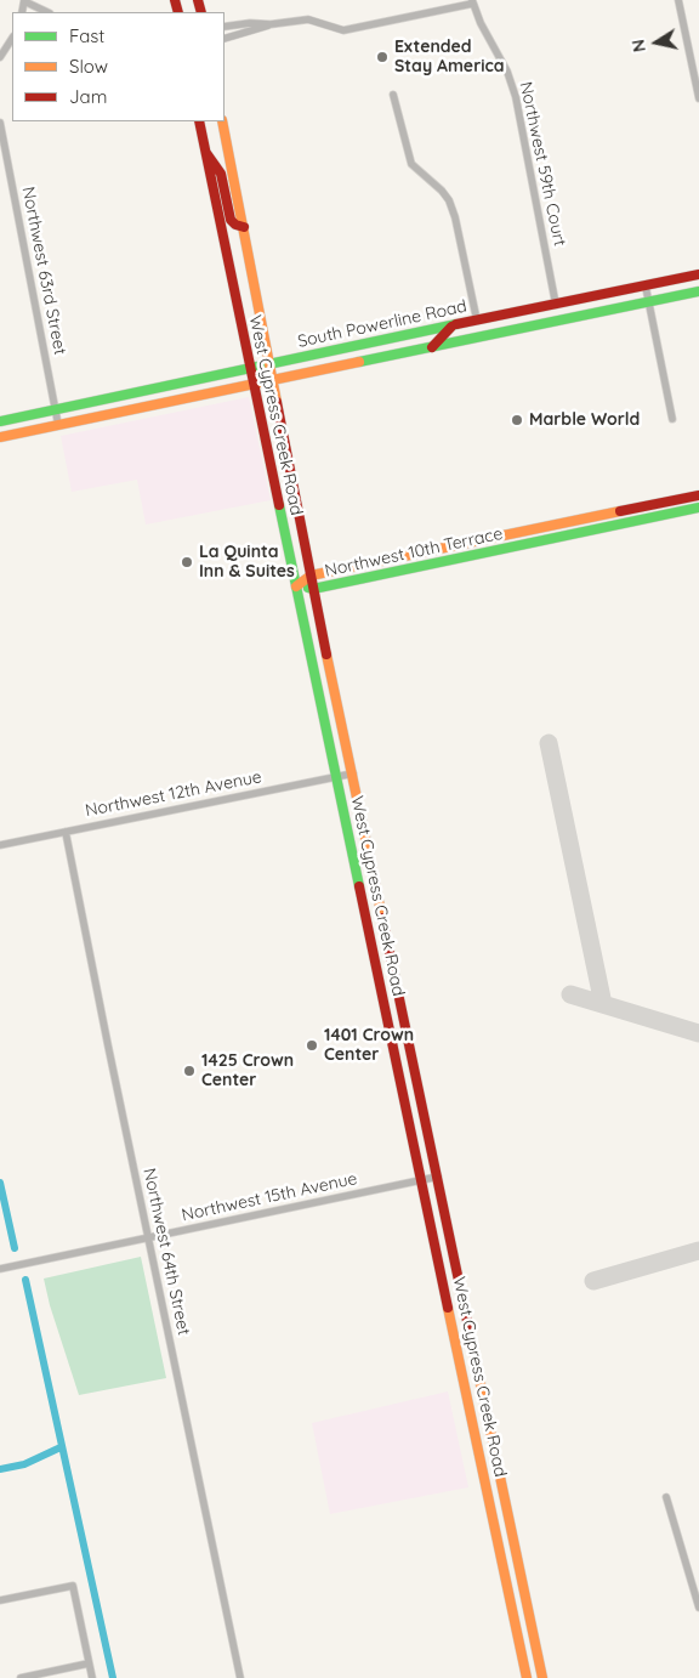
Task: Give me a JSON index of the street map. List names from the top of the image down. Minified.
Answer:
{"streets":{"main road":["South Powerline Road","West Cypress Creek Road","Northwest 10th Terrace"],"street":["Northwest 59th Court","Northwest 63rd Street","Northwest 12th Avenue","Northwest 15th Avenue","Northwest 64th Street"]},"crossings":[["Northwest 59th Court","South Powerline Road"],["Northwest 63rd Street","South Powerline Road"],["South Powerline Road","West Cypress Creek Road"],["West Cypress Creek Road","Northwest 10th Terrace"],["West Cypress Creek Road","Northwest 12th Avenue"],["West Cypress Creek Road","Northwest 15th Avenue"],["Northwest 12th Avenue","Northwest 64th Street"],["Northwest 15th Avenue","Northwest 64th Street"]],"places":["Extended Stay America","Marble World","La Quinta Inn & Suites","1401 Crown Center","1425 Crown Center"],"legend":["Fast","Slow","Jam"],"north":"left"}
